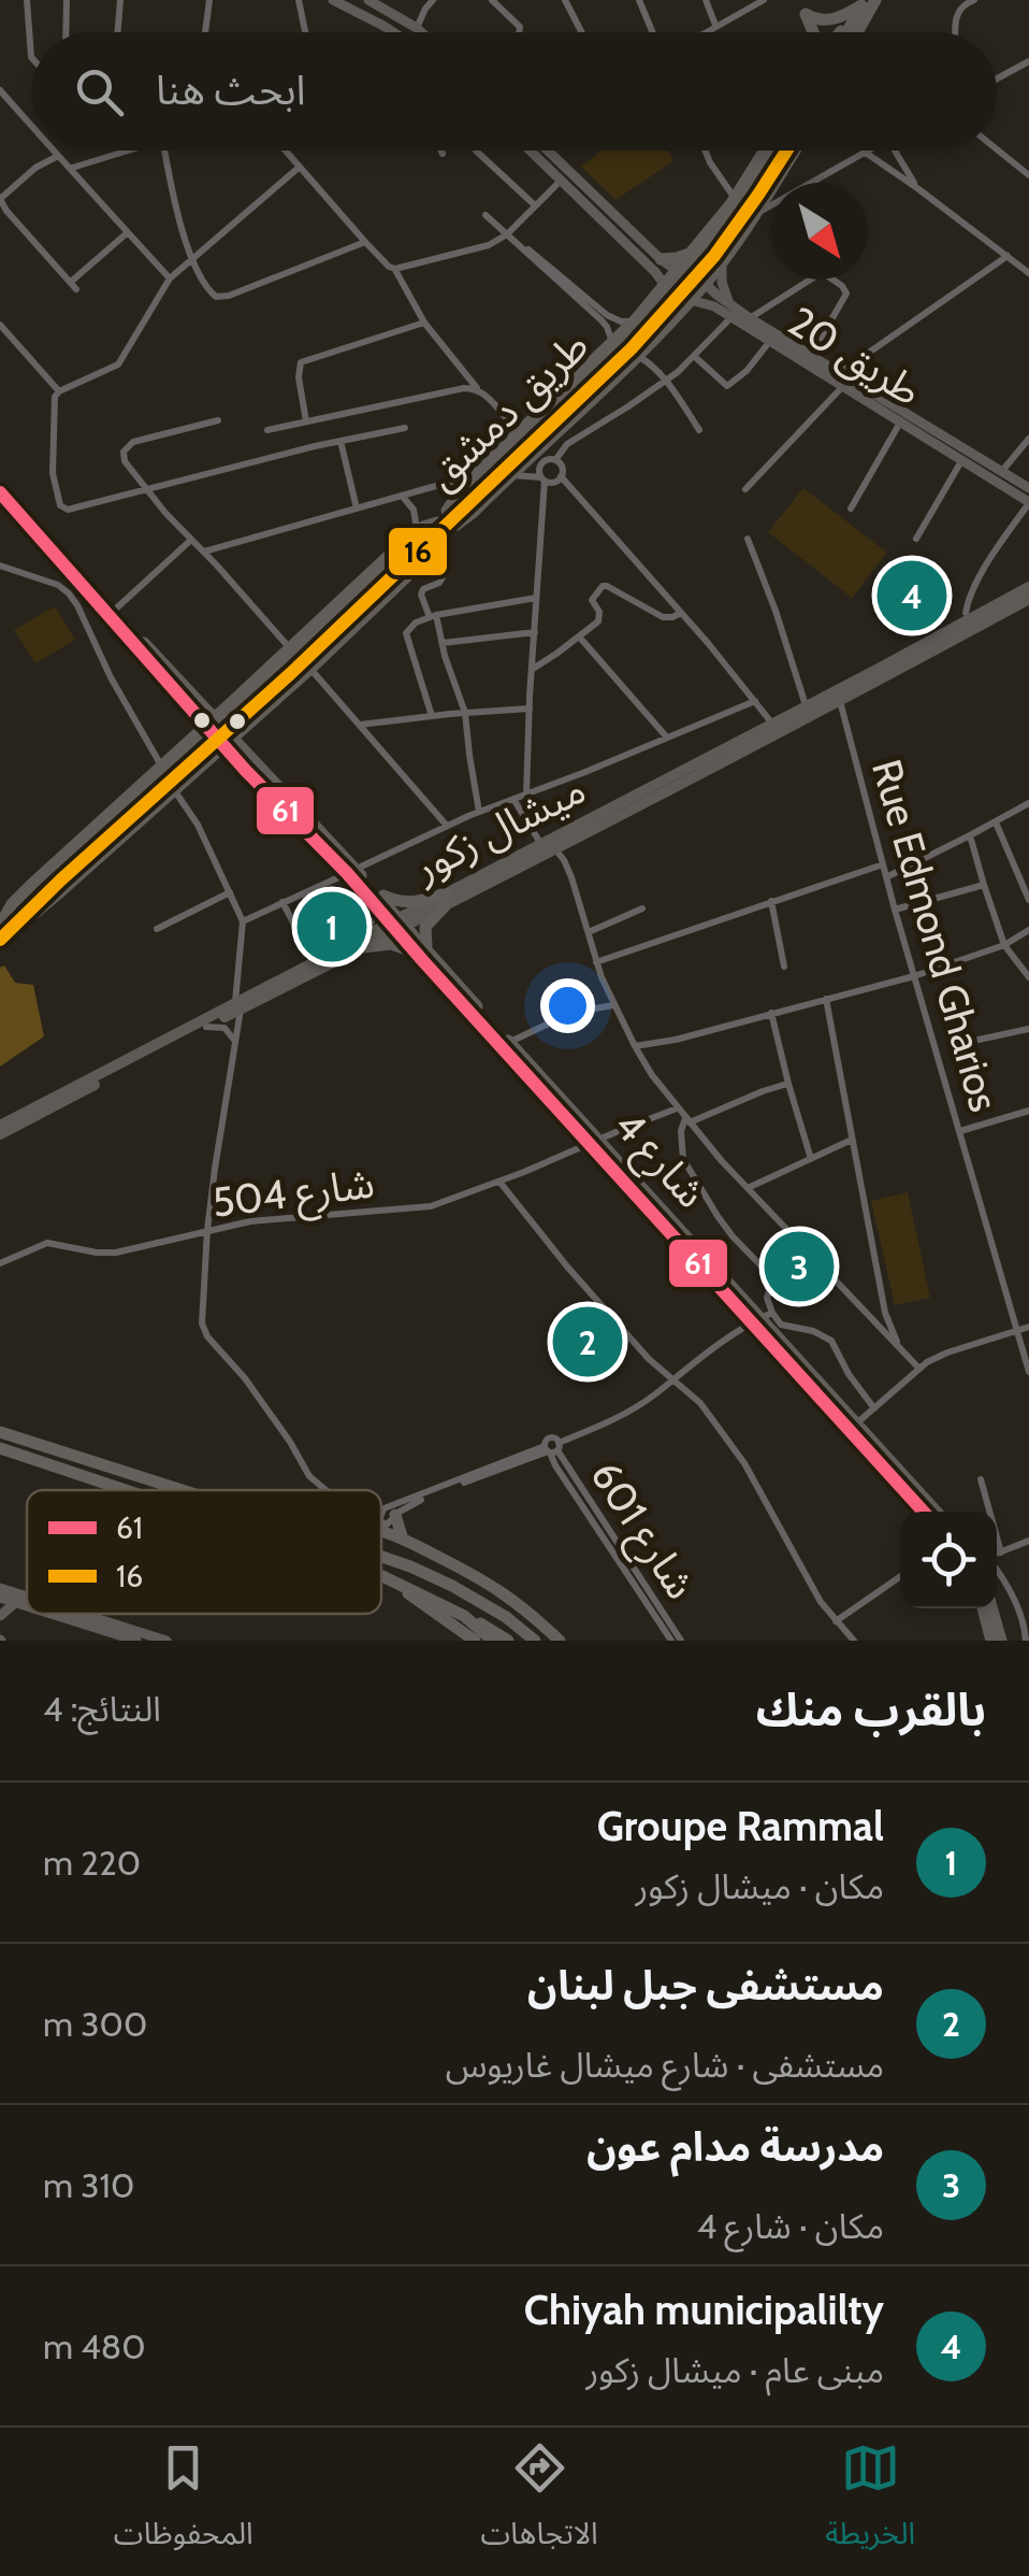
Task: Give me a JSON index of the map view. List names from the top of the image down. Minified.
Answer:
{"streets":{"highway":["طريق دمشق","شارع 4"],"main road":["طريق 20","ميشال زكور"],"street":["Rue Edmond Gharios","شارع 504","شارع 601"]},"crossings":[["ميشال زكور","Rue Edmond Gharios"],["ميشال زكور","شارع 4"],["شارع 4","شارع 504"]],"lines":["transit line 16","transit line 61"],"legend":["61","16"],"north":"bottom right","page":{"search":"ابحث هنا","pins":["4","1","3","2"],"heading":["بالقرب منك","النتائج: 4"],"list":[{"mark":"1","name":"Groupe Rammal","note":"مكان · ميشال زكور","value":"220 m"},{"mark":"2","name":"مستشفى جبل لبنان","note":"مستشفى · شارع ميشال غاريوس","value":"300 m"},{"mark":"3","name":"مدرسة مدام عون","note":"مكان · شارع 4","value":"310 m"},{"mark":"4","name":"Chiyah municipalilty","note":"مبنى عام · ميشال زكور","value":"480 m"}],"nav":["الخريطة","الاتجاهات","المحفوظات"]}}
